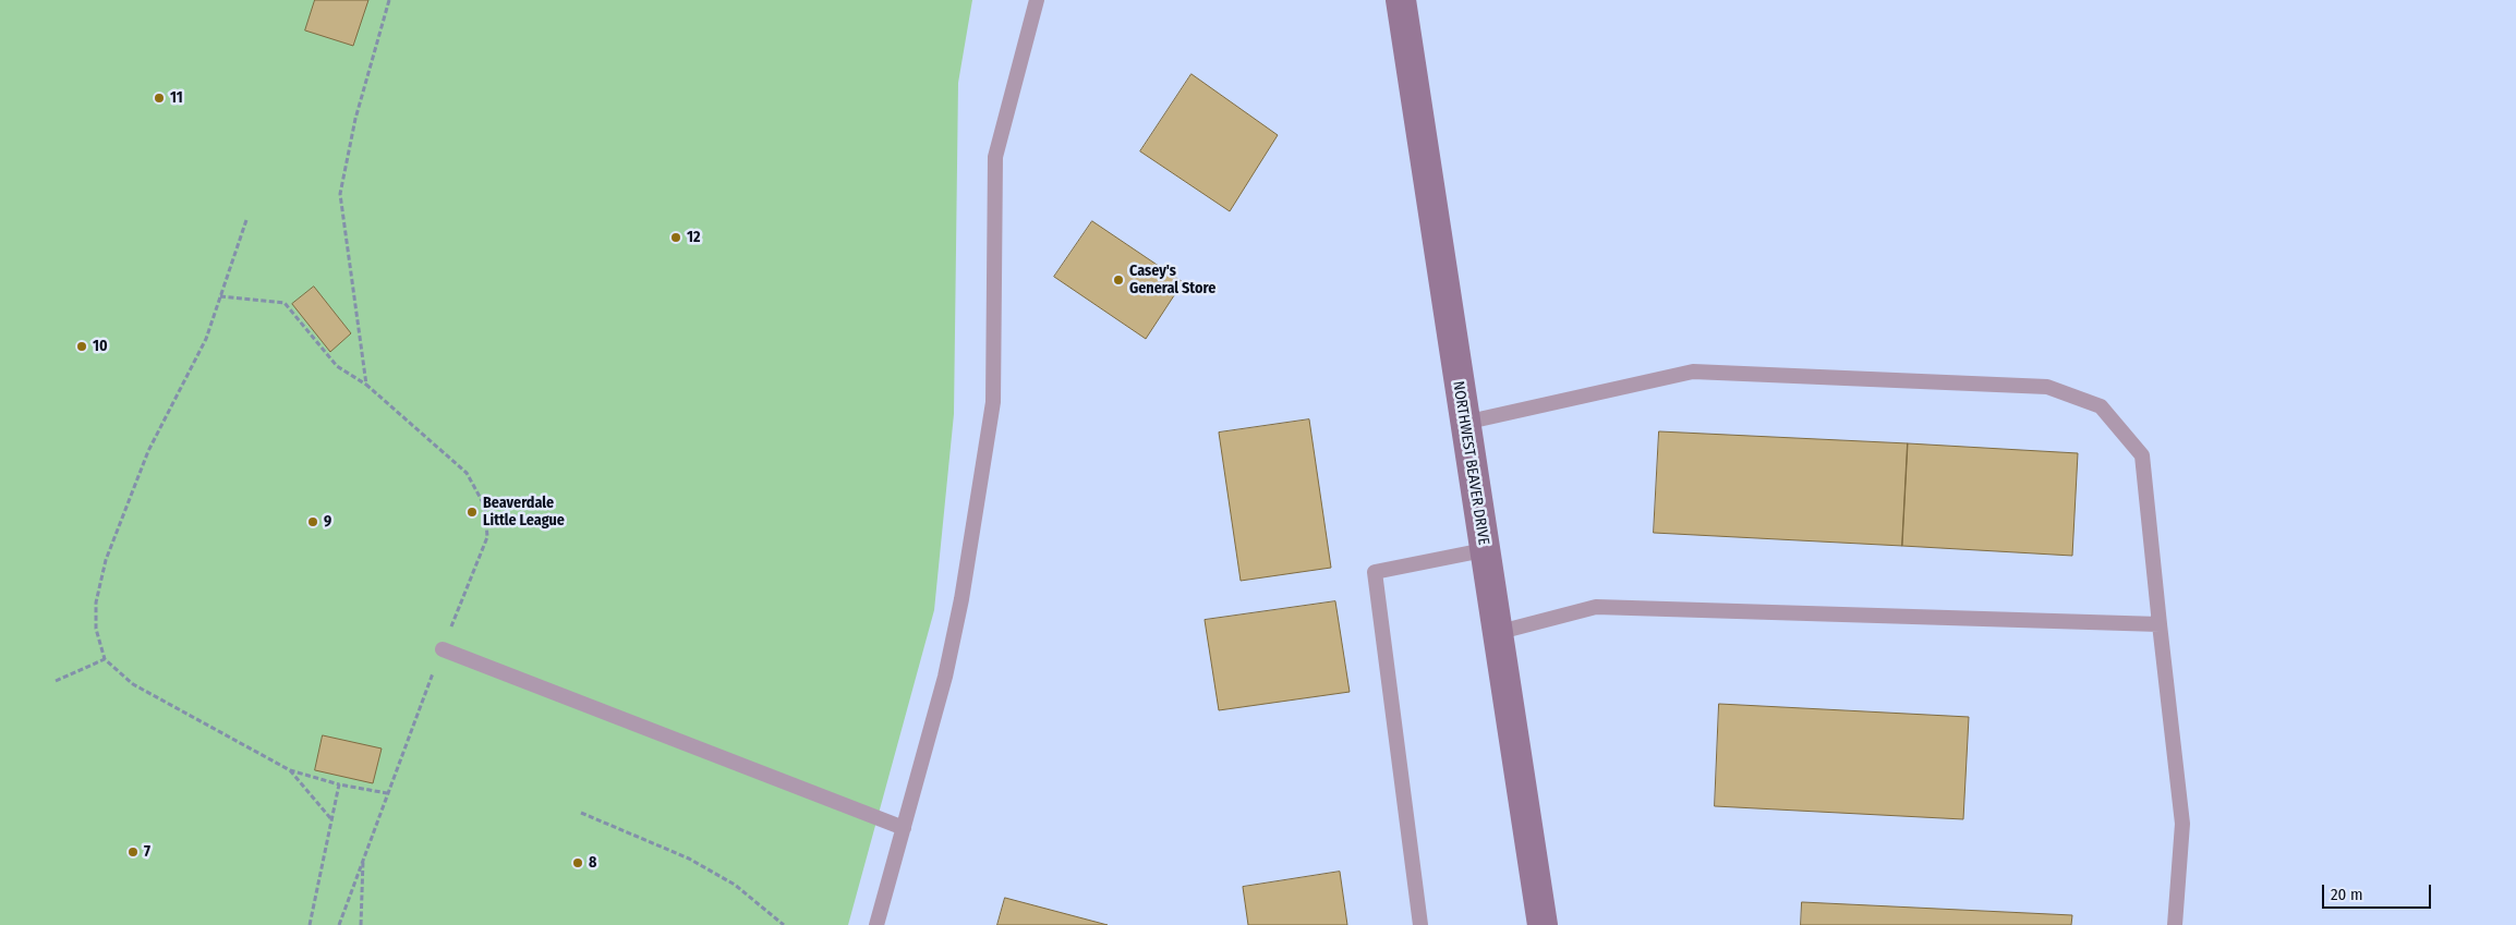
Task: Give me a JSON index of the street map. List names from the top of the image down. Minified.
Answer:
{"streets":{"main road":["NORTHWEST BEAVER DRIVE"]},"places":["11","12","Casey's General Store","10","Beaverdale Little League","9","7","8"],"scale_bar":"20 m"}
